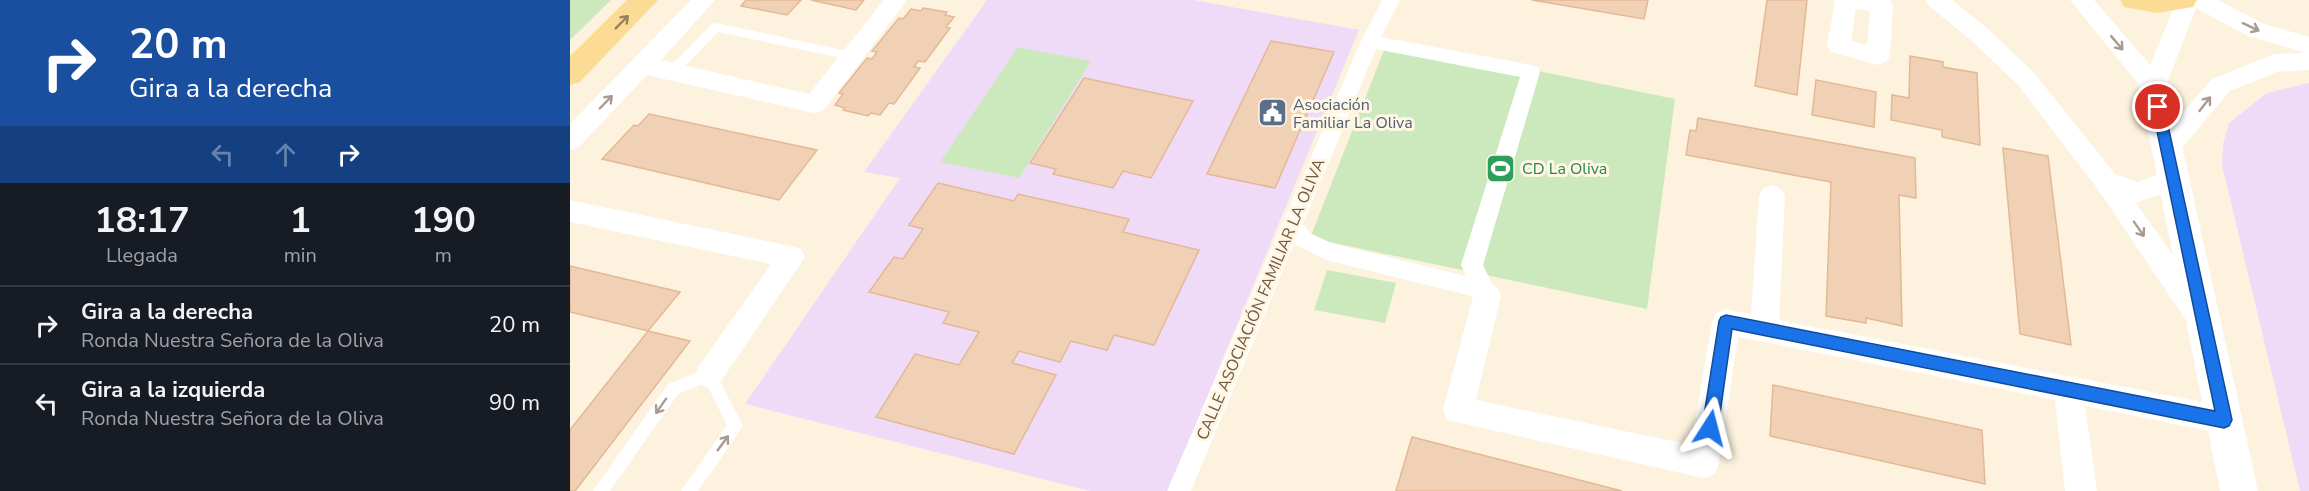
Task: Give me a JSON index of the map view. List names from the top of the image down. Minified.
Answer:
{"streets":{"street":["CALLE ASOCIACIÓN FAMILIAR LA OLIVA"]},"places":{"public building":["Asociación Familiar La Oliva"],"sports":["CD La Oliva"]},"page":{"turn":["20 m","Gira a la derecha"],"eta":["18:17","Llegada","1","min","190","m"],"list":[{"name":"Gira a la derecha","note":"Ronda Nuestra Señora de la Oliva","value":"20 m"},{"name":"Gira a la izquierda","note":"Ronda Nuestra Señora de la Oliva","value":"90 m"}]}}
